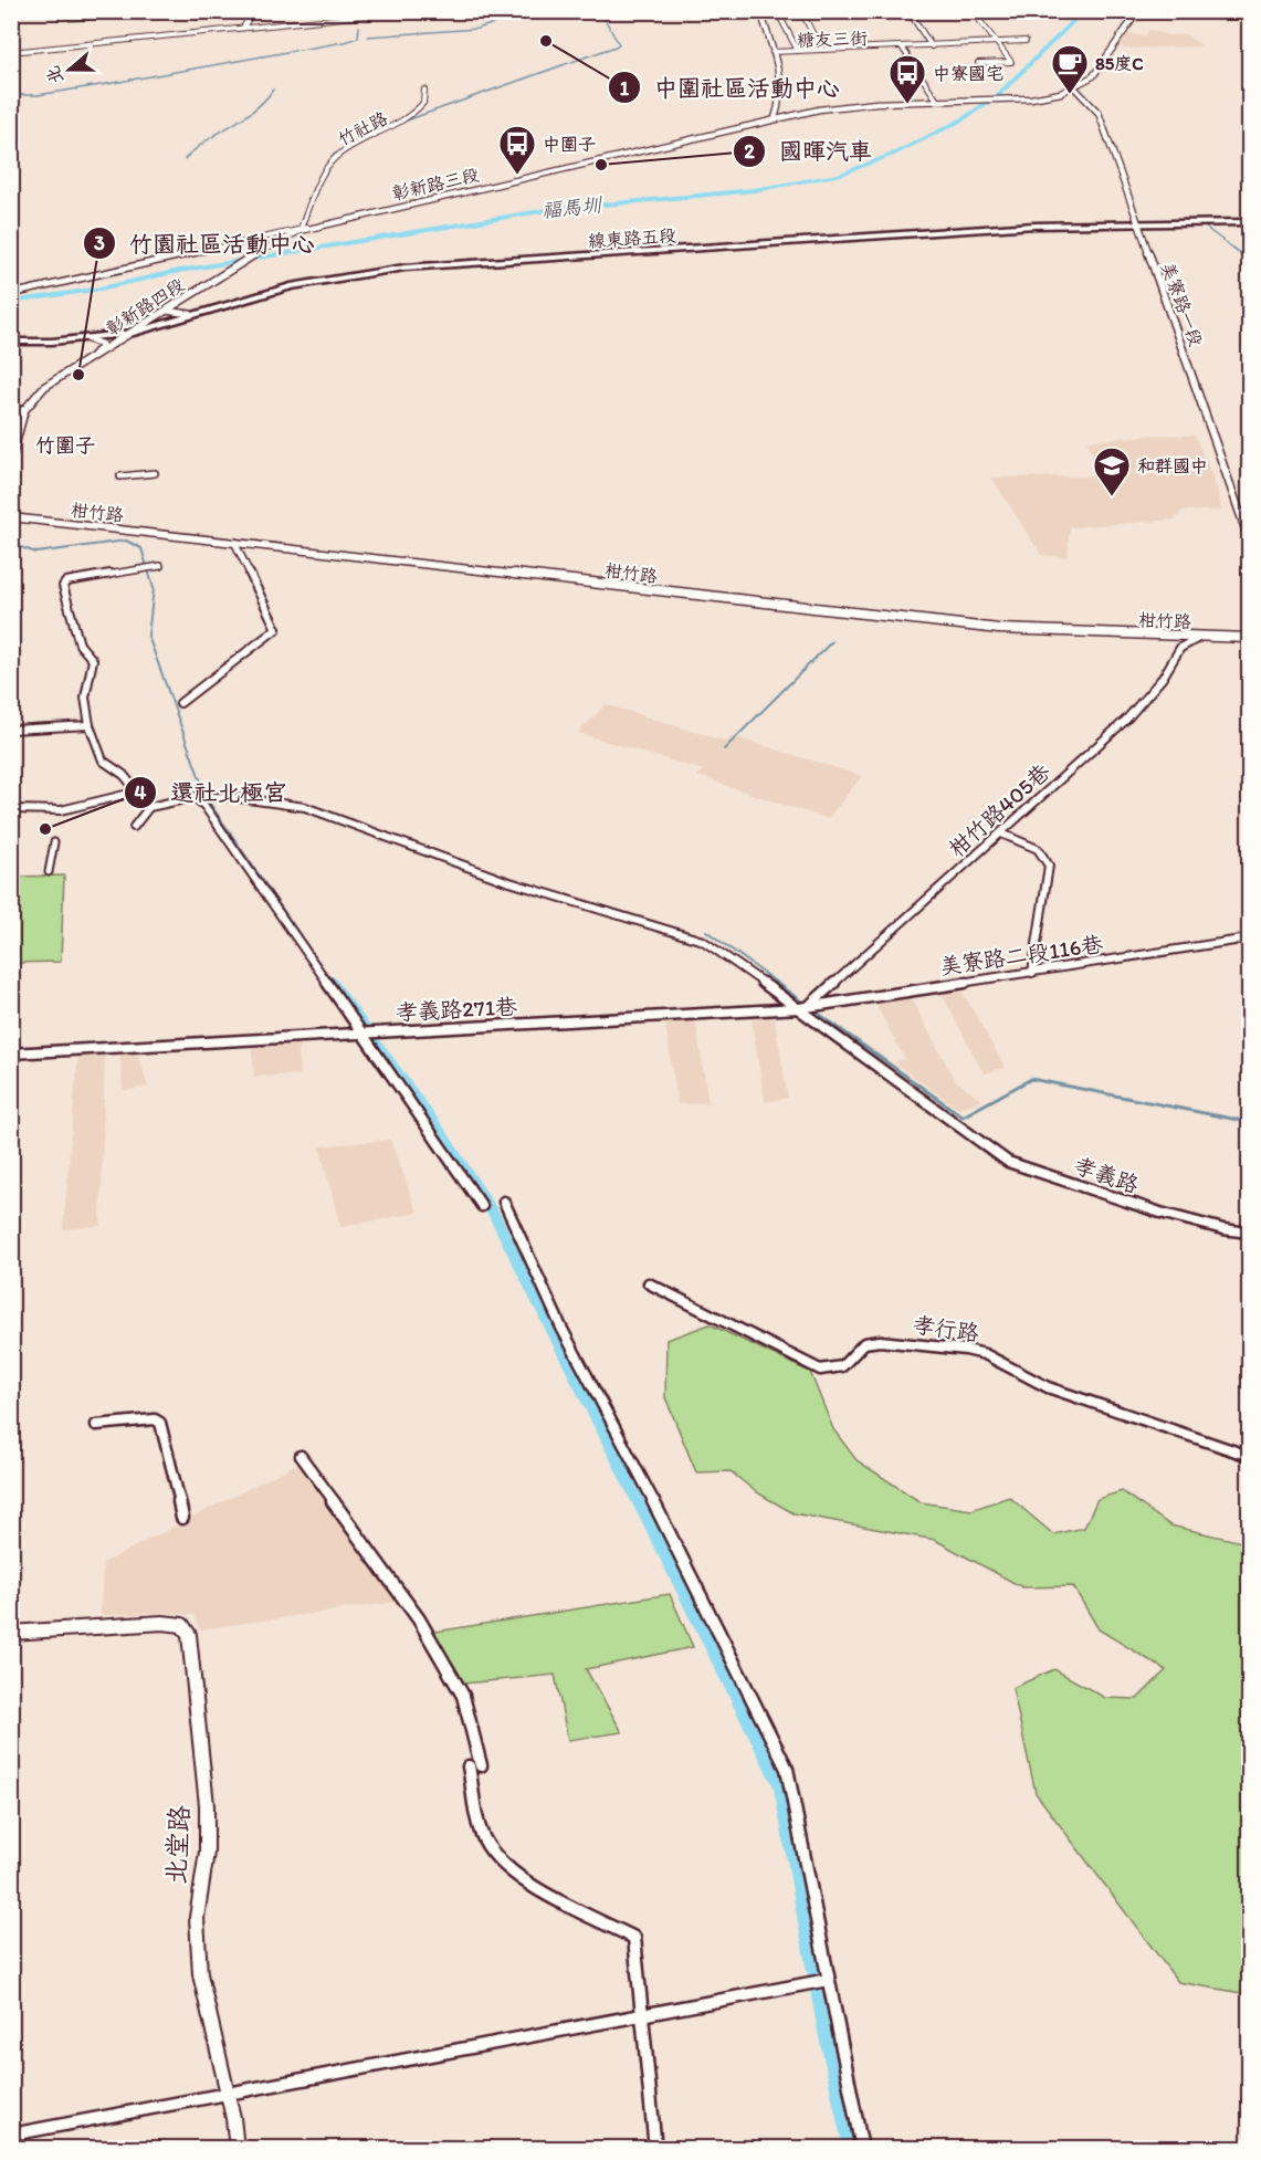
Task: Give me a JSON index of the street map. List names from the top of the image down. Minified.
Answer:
{"streets":{"main road":["線東路五段"],"street":["糖友三街","竹社路","彰新路三段","美寮路一段","彰新路四段","柑竹路","柑竹路405巷","美寮路二段116巷","孝義路271巷","孝義路","孝行路","北堂路"]},"crossings":[["竹社路","彰新路三段"],["彰新路三段","美寮路一段"],["彰新路三段","彰新路四段"],["線東路五段","美寮路一段"],["線東路五段","彰新路四段"],["柑竹路","柑竹路405巷"],["柑竹路405巷","美寮路二段116巷"],["美寮路二段116巷","孝義路271巷"],["美寮路二段116巷","孝義路"],["孝義路271巷","孝義路"]],"districts":["竹圍子"],"water":["福馬圳"],"places":{"other":["中圍社區活動中心","國暉汽車","竹園社區活動中心","還社北極宮"],"cafe":["85度C"],"bus stop":["中寮國宅","中圍子"],"school or university":["和群國中"]},"north":"left"}
